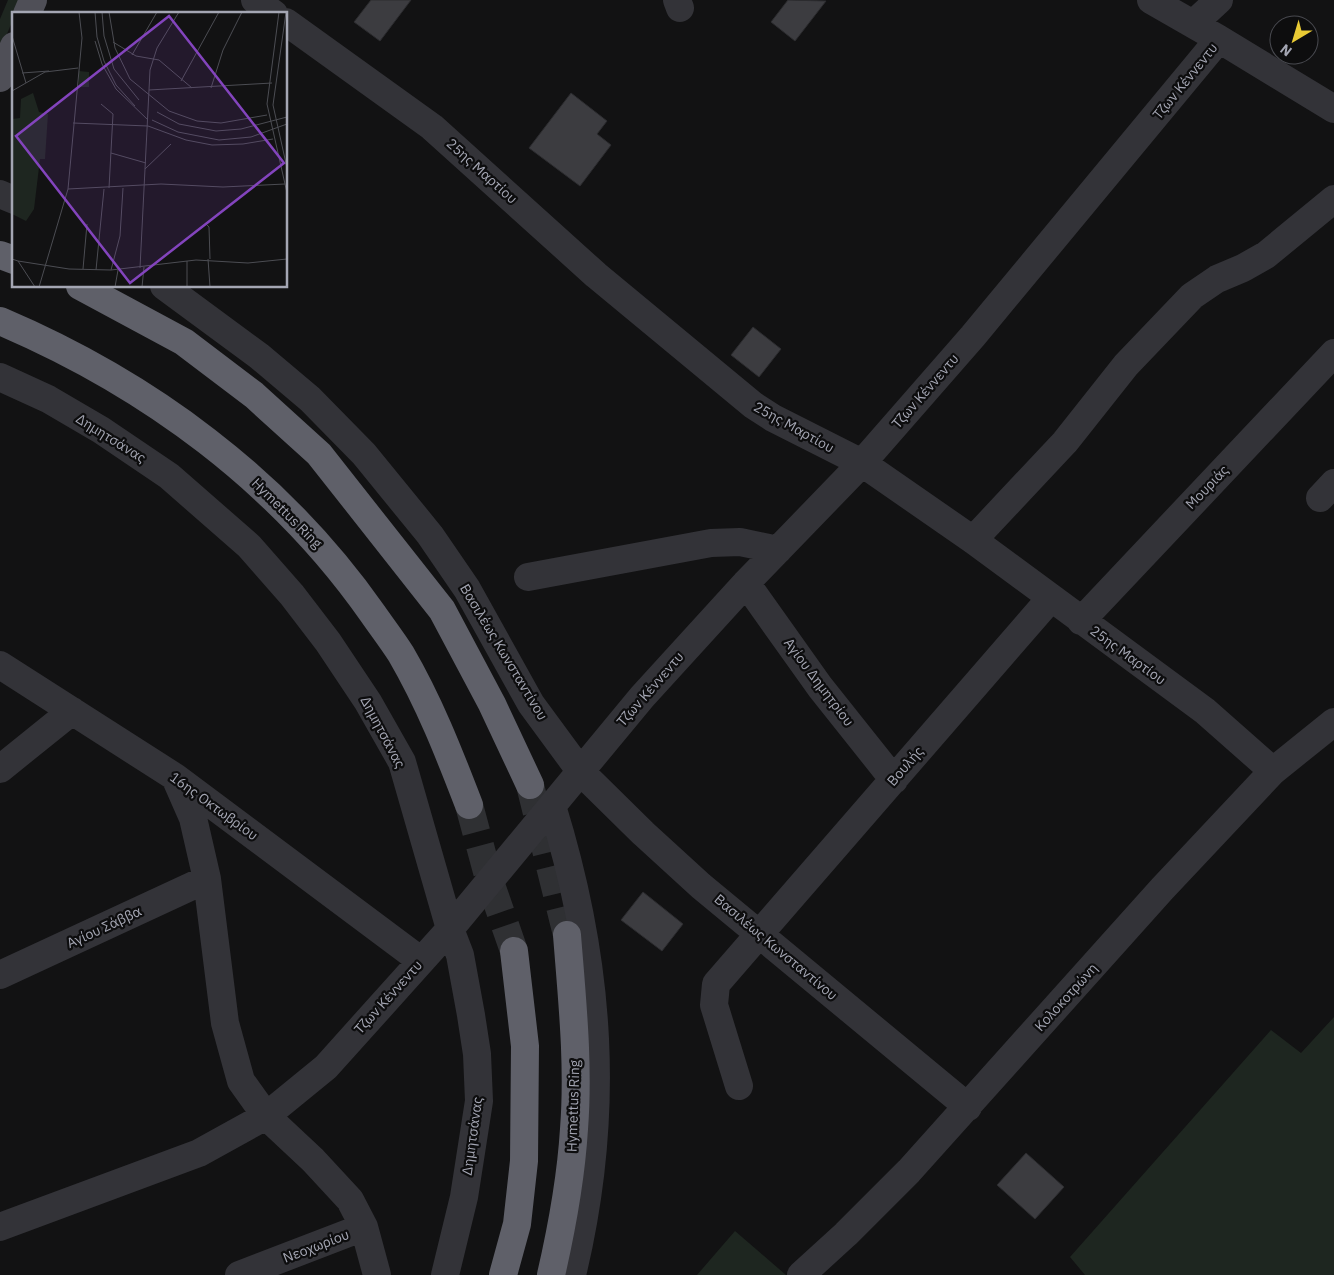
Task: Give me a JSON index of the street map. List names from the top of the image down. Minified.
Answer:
{"streets":{"highway":["Hymettus Ring"],"street":["Τζων Κέννεντυ","25ης Μαρτίου","Δημητσάνας","Μουριάς","Βασιλέως Κωνσταντίνου","Αγίου Δημητρίου","Βουλής","16ης Οκτωβρίου","Αγίου Σάββα","Κολοκοτρώνη","Νεοχωρίου"]},"crossings":[["Τζων Κέννεντυ","25ης Μαρτίου"],["Τζων Κέννεντυ","Δημητσάνας"],["Τζων Κέννεντυ","Βασιλέως Κωνσταντίνου"],["Τζων Κέννεντυ","Αγίου Δημητρίου"],["Τζων Κέννεντυ","16ης Οκτωβρίου"],["25ης Μαρτίου","Μουριάς"],["25ης Μαρτίου","Βουλής"],["25ης Μαρτίου","Κολοκοτρώνη"],["Βασιλέως Κωνσταντίνου","Βουλής"],["Βασιλέως Κωνσταντίνου","Κολοκοτρώνη"],["Αγίου Δημητρίου","Βουλής"]],"north":"bottom left"}
